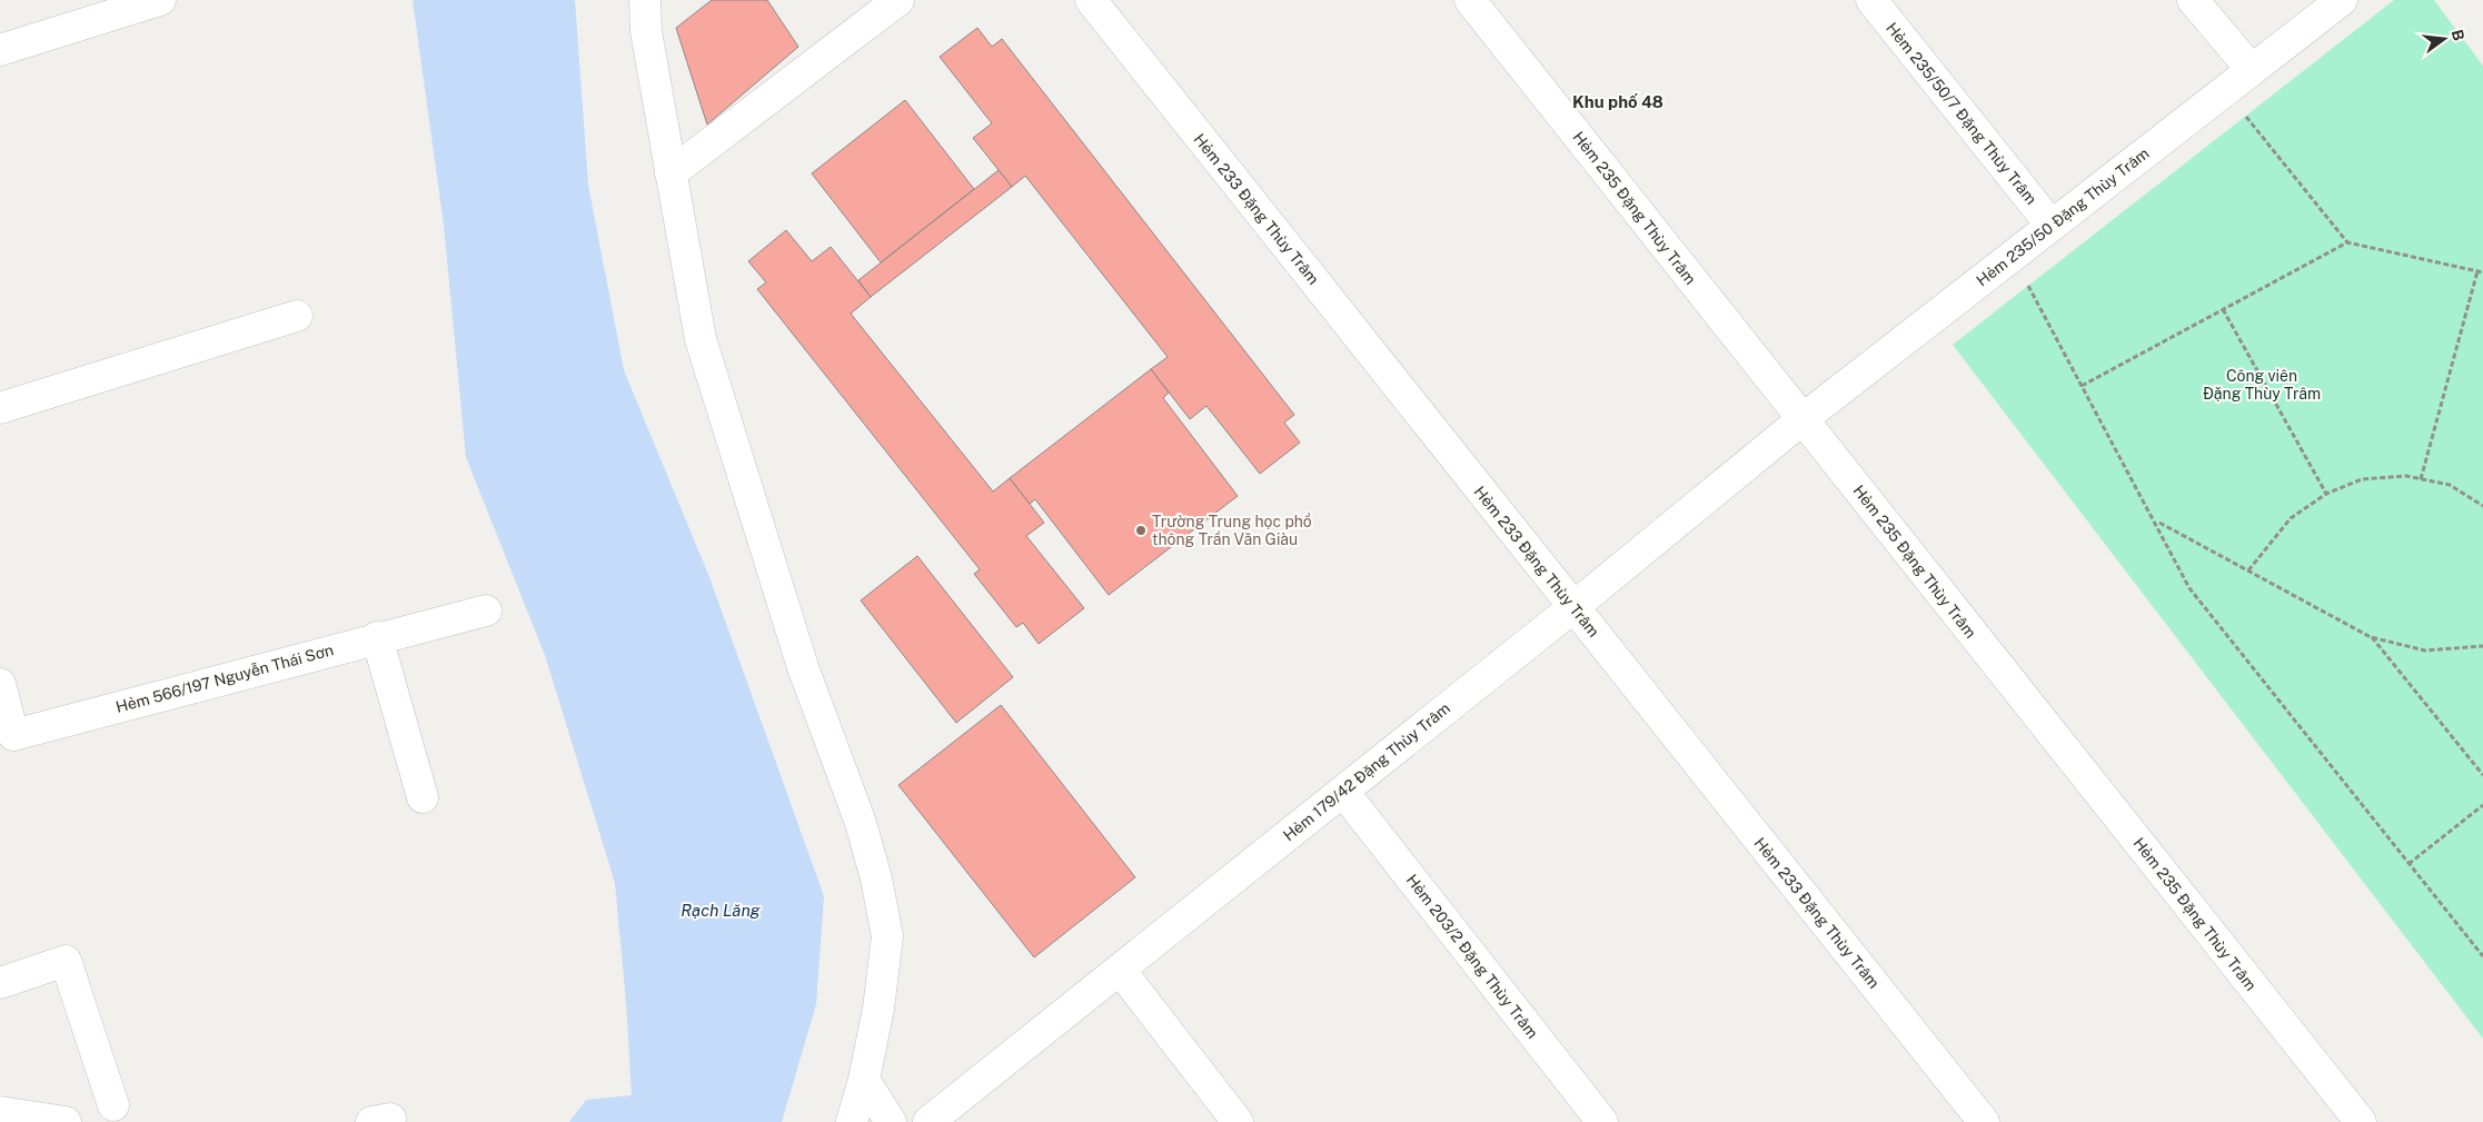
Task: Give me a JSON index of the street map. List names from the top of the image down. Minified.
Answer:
{"streets":{"street":["Hẻm 235/50/7 Đặng Thùy Trâm","Hẻm 235 Đặng Thùy Trâm","Hẻm 233 Đặng Thùy Trâm","Hẻm 235/50 Đặng Thùy Trâm","Hẻm 566/197 Nguyễn Thái Sơn","Hẻm 179/42 Đặng Thùy Trâm","Hẻm 203/2 Đặng Thùy Trâm"]},"crossings":[["Hẻm 235/50/7 Đặng Thùy Trâm","Hẻm 235/50 Đặng Thùy Trâm"],["Hẻm 235 Đặng Thùy Trâm","Hẻm 235/50 Đặng Thùy Trâm"],["Hẻm 235 Đặng Thùy Trâm","Hẻm 179/42 Đặng Thùy Trâm"],["Hẻm 233 Đặng Thùy Trâm","Hẻm 179/42 Đặng Thùy Trâm"],["Hẻm 235/50 Đặng Thùy Trâm","Hẻm 179/42 Đặng Thùy Trâm"],["Hẻm 179/42 Đặng Thùy Trâm","Hẻm 203/2 Đặng Thùy Trâm"]],"districts":["Khu phố 48"],"water":["Rạch Lăng"],"parks":["Công viên Đặng Thùy Trâm"],"places":["Trường Trung học phổ thông Trần Văn Giàu"],"north":"right"}
